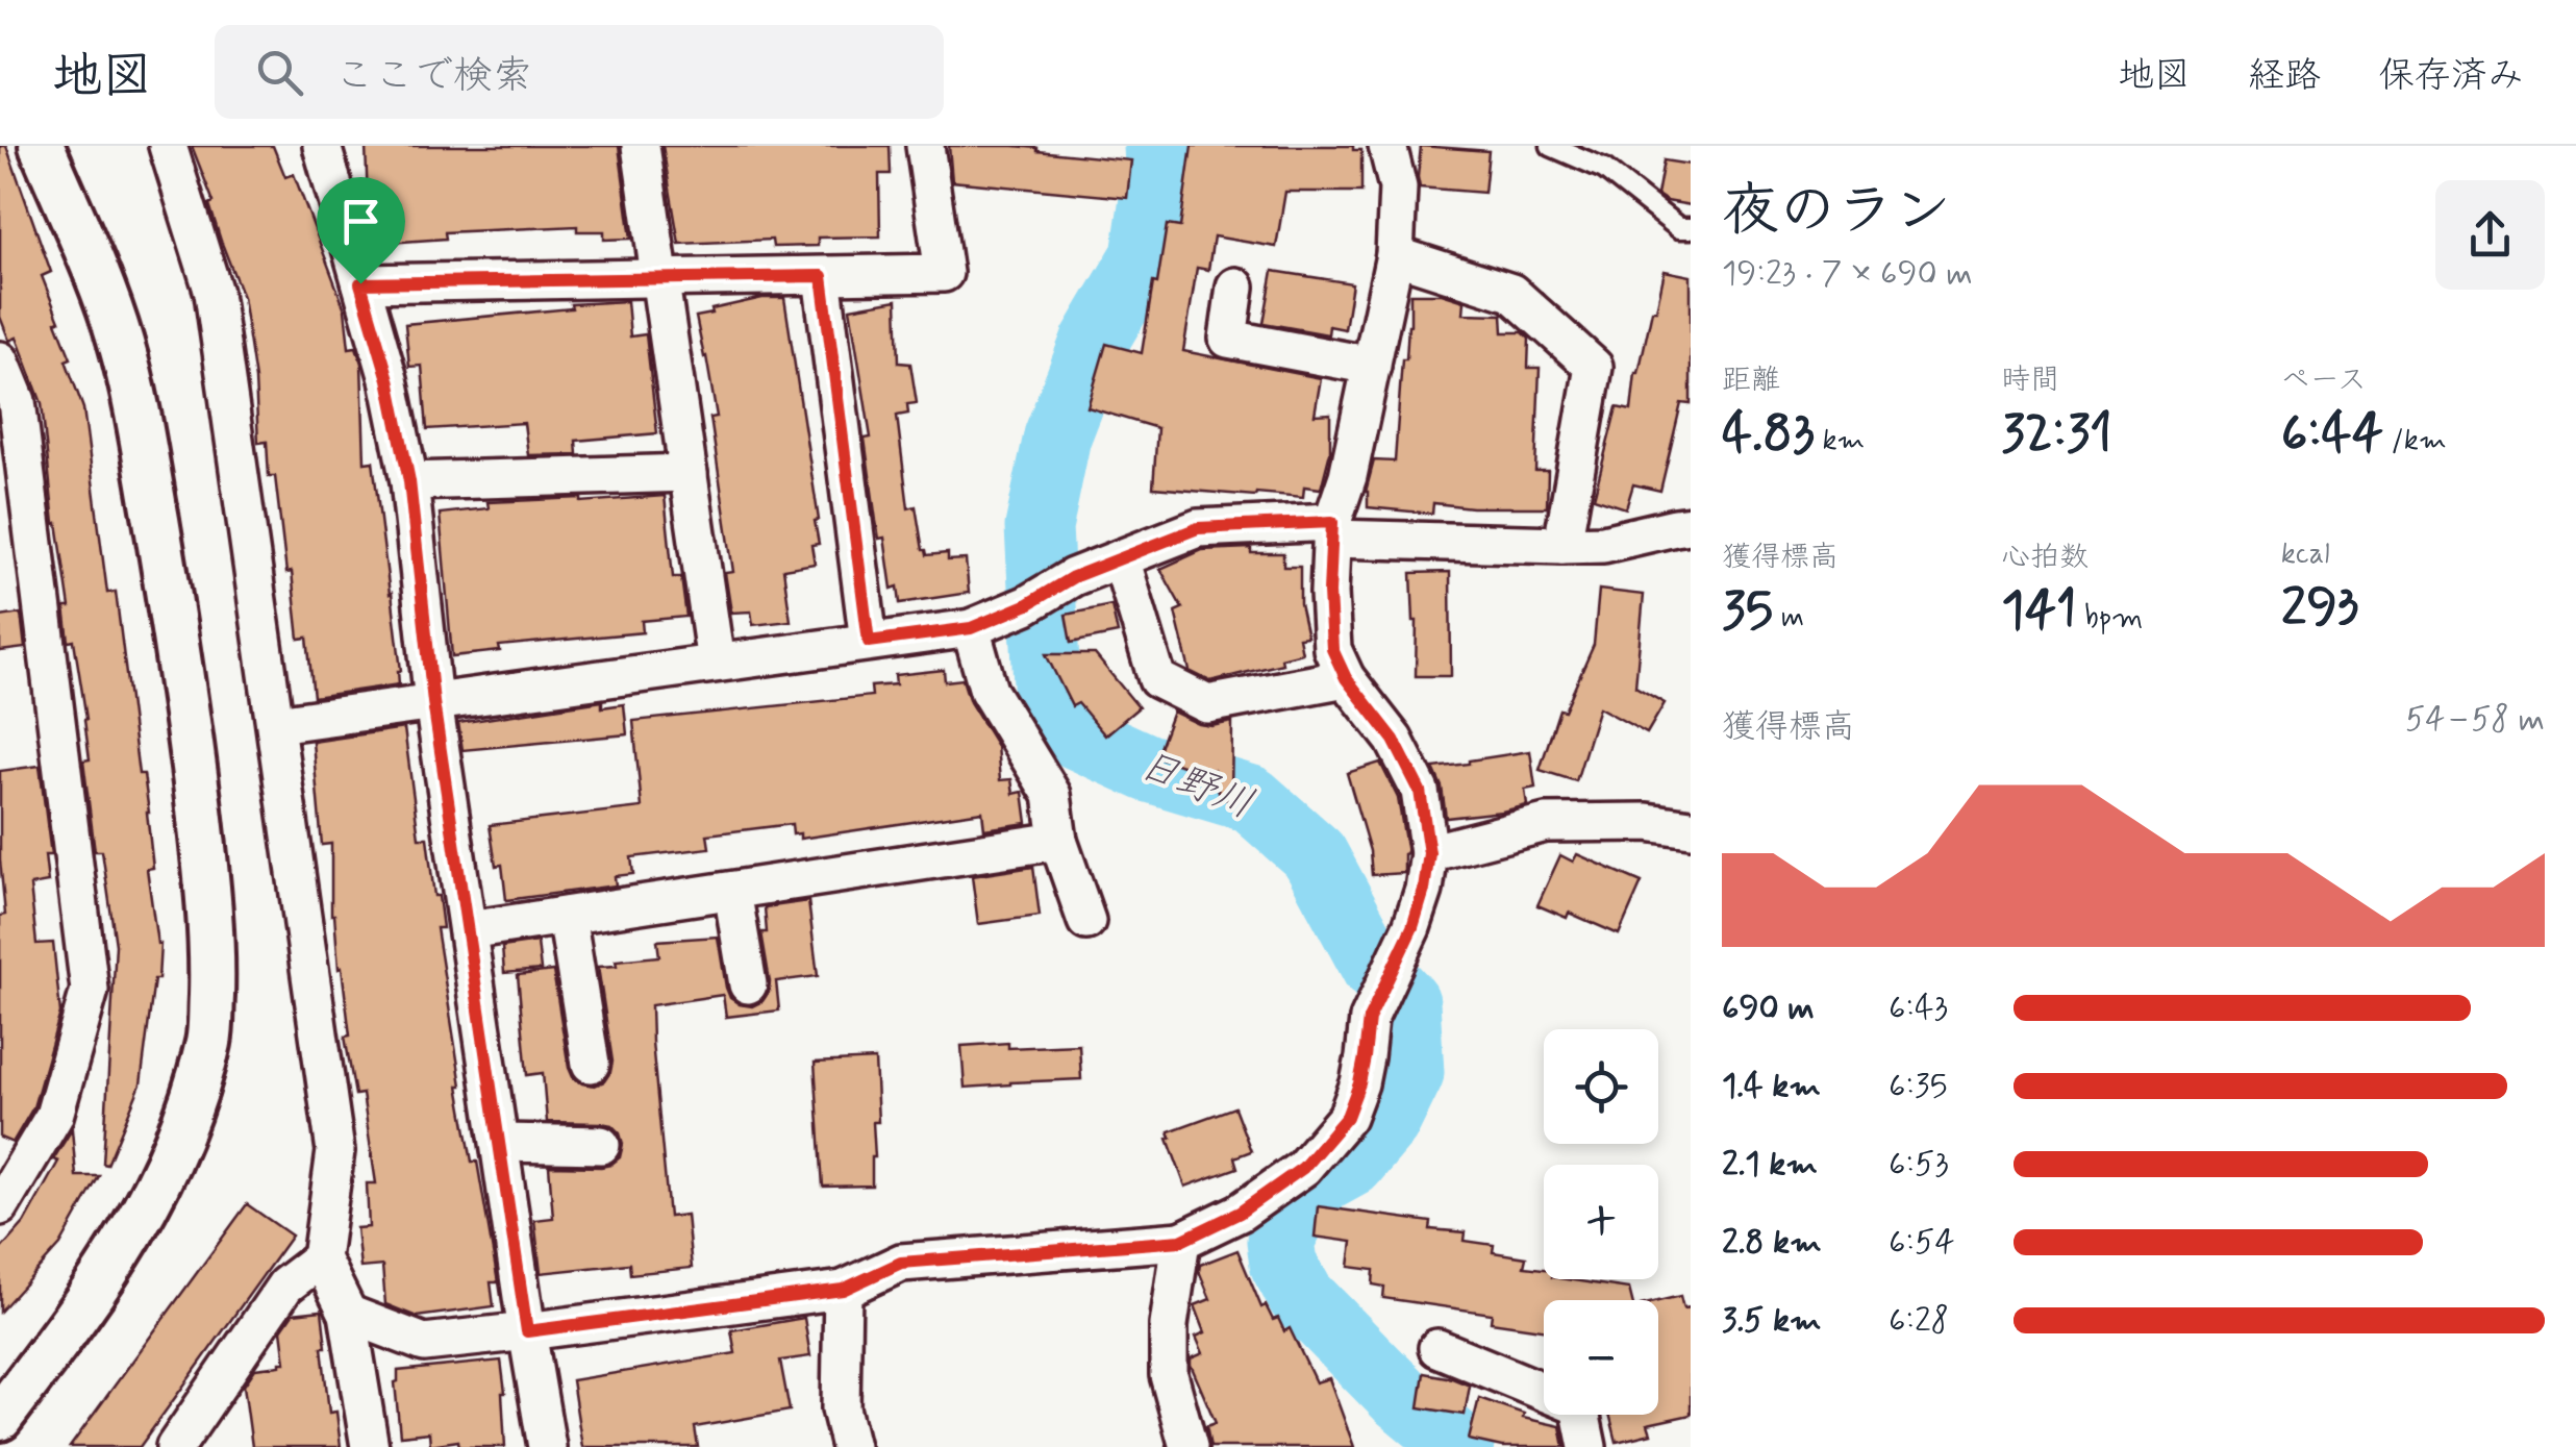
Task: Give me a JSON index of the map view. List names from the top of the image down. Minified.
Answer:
{"water":["日野川"],"page":{"header":"地図","search":"ここで検索","nav":["地図","経路","保存済み"],"heading":["夜のラン","19:23 · 7 × 690 m"],"stats":[["距離","4.83 km"],["時間","32:31"],["ペース","6:44 /km"],["獲得標高","35 m"],["心拍数","141 bpm"],["kcal","293"]],"chart":["獲得標高","54–58 m"],"list":[{"name":"690 m","note":"6:43"},{"name":"1.4 km","note":"6:35"},{"name":"2.1 km","note":"6:53"},{"name":"2.8 km","note":"6:54"},{"name":"3.5 km","note":"6:28"}],"map_buttons":["+","−"]}}
